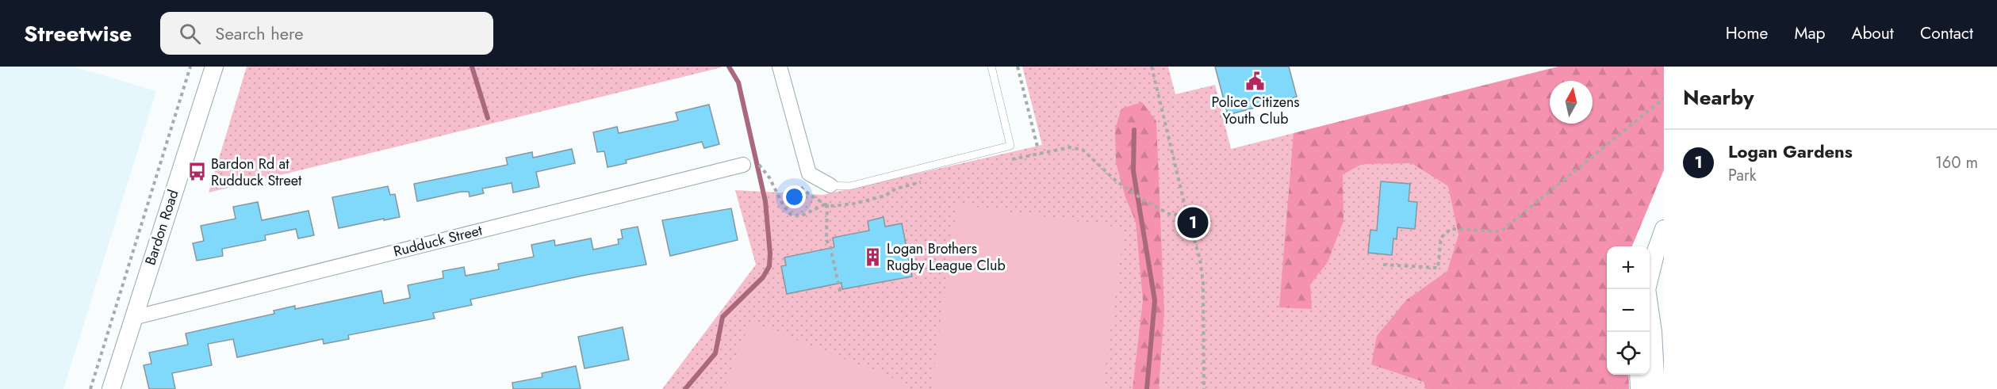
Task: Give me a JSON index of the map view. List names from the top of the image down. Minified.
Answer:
{"streets":{"street":["Bardon Road","Rudduck Street"]},"crossings":[["Bardon Road","Rudduck Street"]],"places":{"public building":["Police Citizens Youth Club"],"bus stop":["Bardon Rd at Rudduck Street"],"building":["Logan Brothers Rugby League Club"]},"north":"top","page":{"header":"Streetwise","search":"Search here","nav":["Home","Map","About","Contact"],"heading":"Nearby","list":[{"mark":"1","name":"Logan Gardens","note":"Park","value":"160 m"}],"pins":"1","map_buttons":["+","−"]}}
